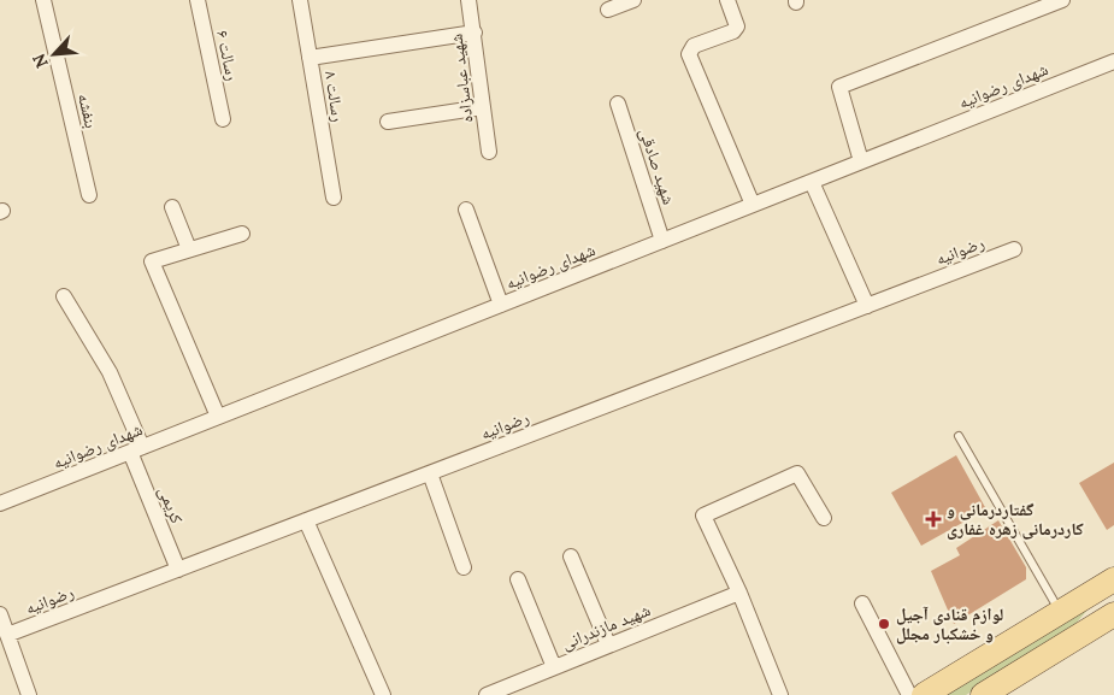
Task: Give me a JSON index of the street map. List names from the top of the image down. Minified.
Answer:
{"streets":{"street":["رسالت ۶","شهید عباسزاده","شهدای رضوانیه","رسالت ۸","بنفشه","شهید صادقی","رضوانیه","کریمی","شهید مازندرانی"]},"crossings":[["شهدای رضوانیه","شهید صادقی"],["شهدای رضوانیه","کریمی"],["رضوانیه","کریمی"]],"places":{"health":["گفتاردرمانی و کاردرمانی زهره غفاری"],"other":["لوازم قنادی آجیل و خشکبار مجلل"]},"north":"bottom left"}
